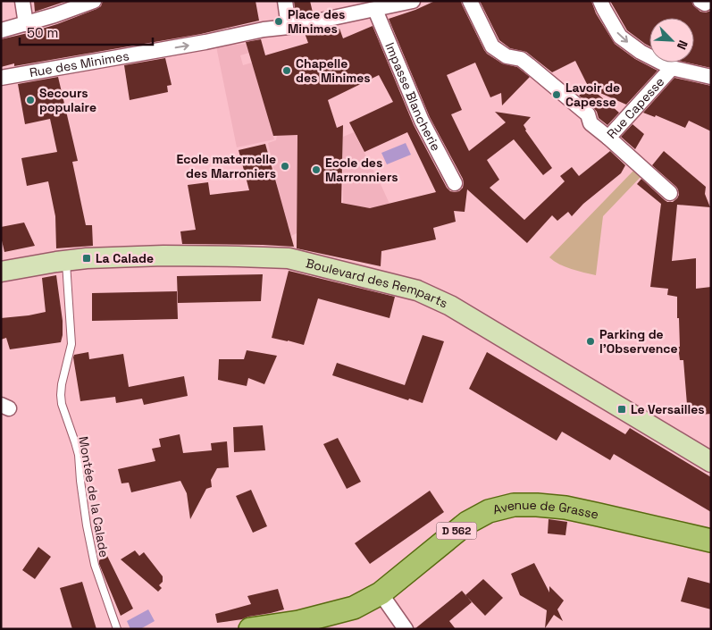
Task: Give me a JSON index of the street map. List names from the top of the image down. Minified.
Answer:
{"streets":{"main road":["Avenue de Grasse","D 562"],"street":["Rue des Minimes","Impasse Blancherie","Rue Capesse","Boulevard des Remparts"],"lane":["Montée de la Calade"]},"crossings":[["Rue des Minimes","Impasse Blancherie"],["Boulevard des Remparts","Montée de la Calade"]],"places":{"other":["Place des Minimes","Chapelle des Minimes","Lavoir de Capesse","Secours populaire","Ecole maternelle des Marroniers","Ecole des Marronniers","Parking de l'Observence"],"transit":["La Calade","Le Versailles"]},"scale_bar":"50 m","north":"bottom right"}
